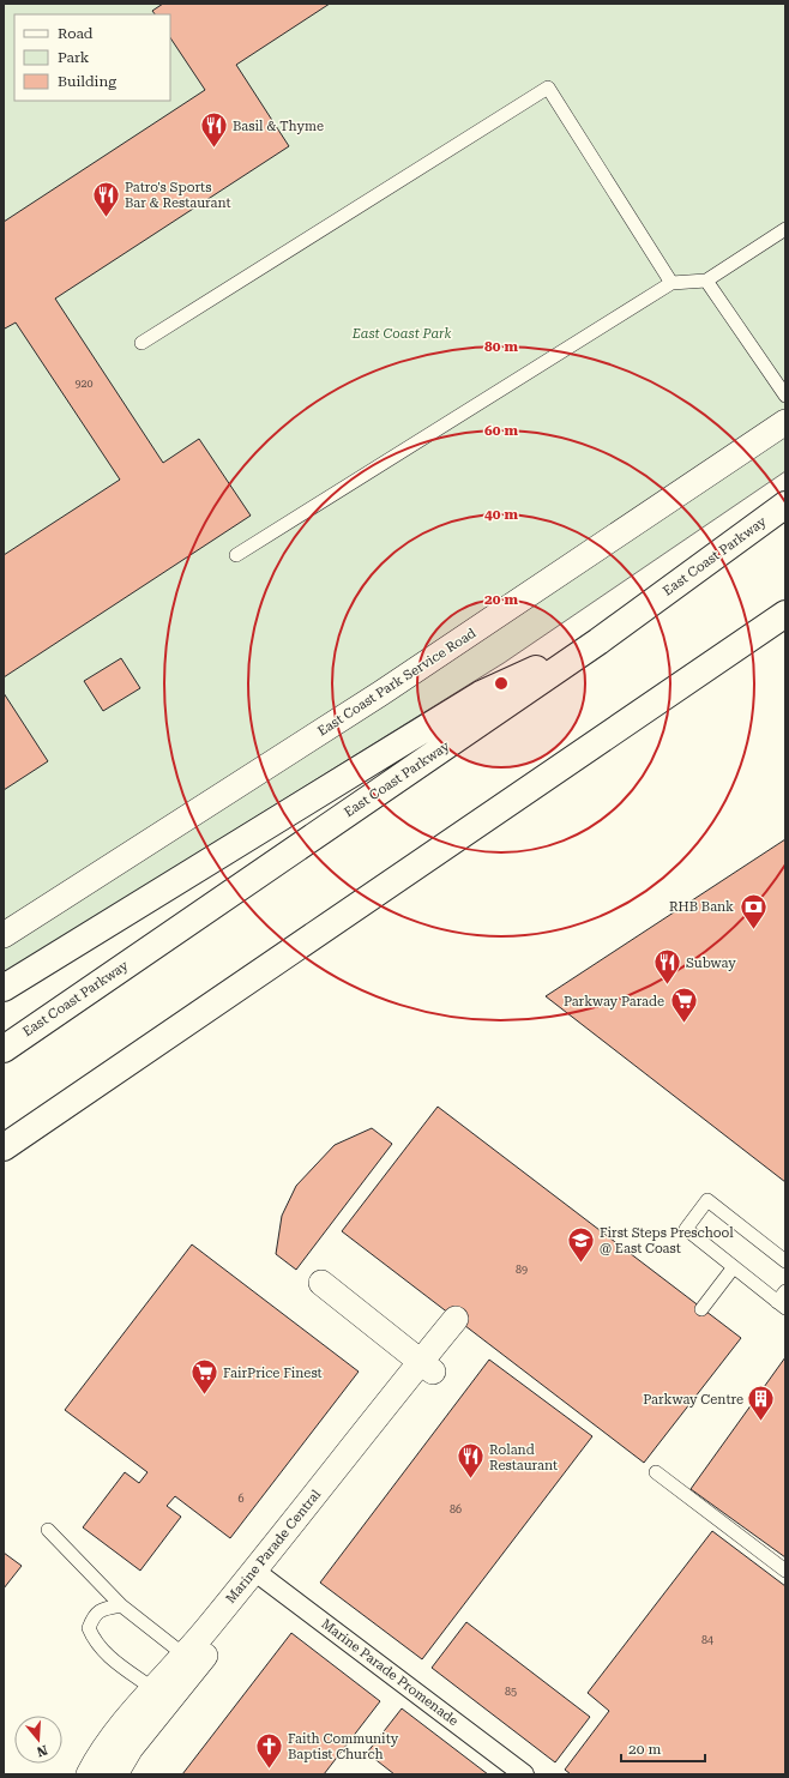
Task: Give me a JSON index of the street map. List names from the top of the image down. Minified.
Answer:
{"streets":{"highway":["East Coast Parkway"],"street":["East Coast Park Service Road","Marine Parade Central","Marine Parade Promenade"]},"crossings":[["Marine Parade Central","Marine Parade Promenade"]],"parks":["East Coast Park"],"places":{"restaurant":["Basil & Thyme","Patro's Sports Bar & Restaurant","Subway","Roland Restaurant"],"bank":["RHB Bank"],"supermarket":["Parkway Parade","FairPrice Finest"],"school or university":["First Steps Preschool @ East Coast"],"building":["Parkway Centre"],"church":["Faith Community Baptist Church"]},"house_numbers":["920","89","6","86","84","85"],"legend":["Road","Park","Building"],"scale_bar":"20 m","north":"bottom","rings":["80 m","60 m","40 m","20 m"]}
